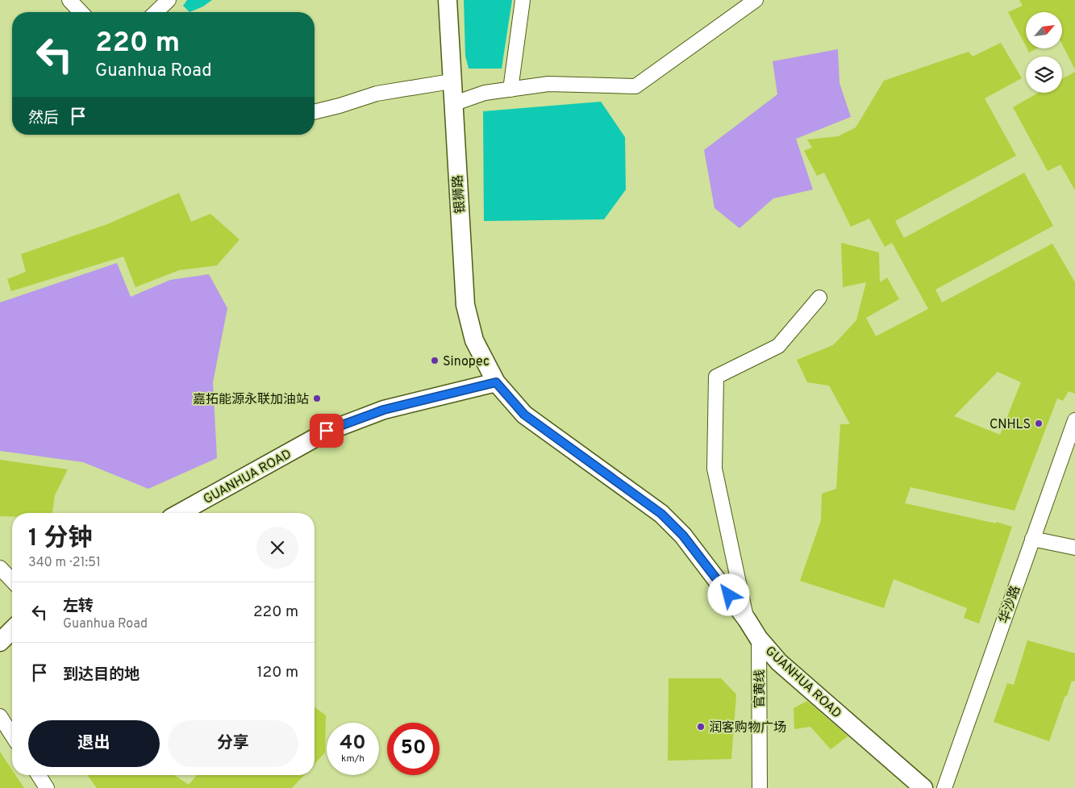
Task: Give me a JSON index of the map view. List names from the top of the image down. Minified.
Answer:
{"streets":{"main road":["银狮路","GUANHUA ROAD"],"street":["华沙路","官黄线"]},"crossings":[["银狮路","GUANHUA ROAD"],["GUANHUA ROAD","官黄线"]],"places":["Sinopec","嘉拓能源永联加油站","CNHLS","润客购物广场"],"north":"top right","page":{"turn":["220 m","Guanhua Road"],"then":"然后","heading":["1 分钟","340 m · 21:51"],"list":[{"name":"左转","note":"Guanhua Road","value":"220 m"},{"name":"到达目的地","value":"120 m"}],"buttons":["退出","分享"],"speed":"40 km/h","limit":"50"}}
